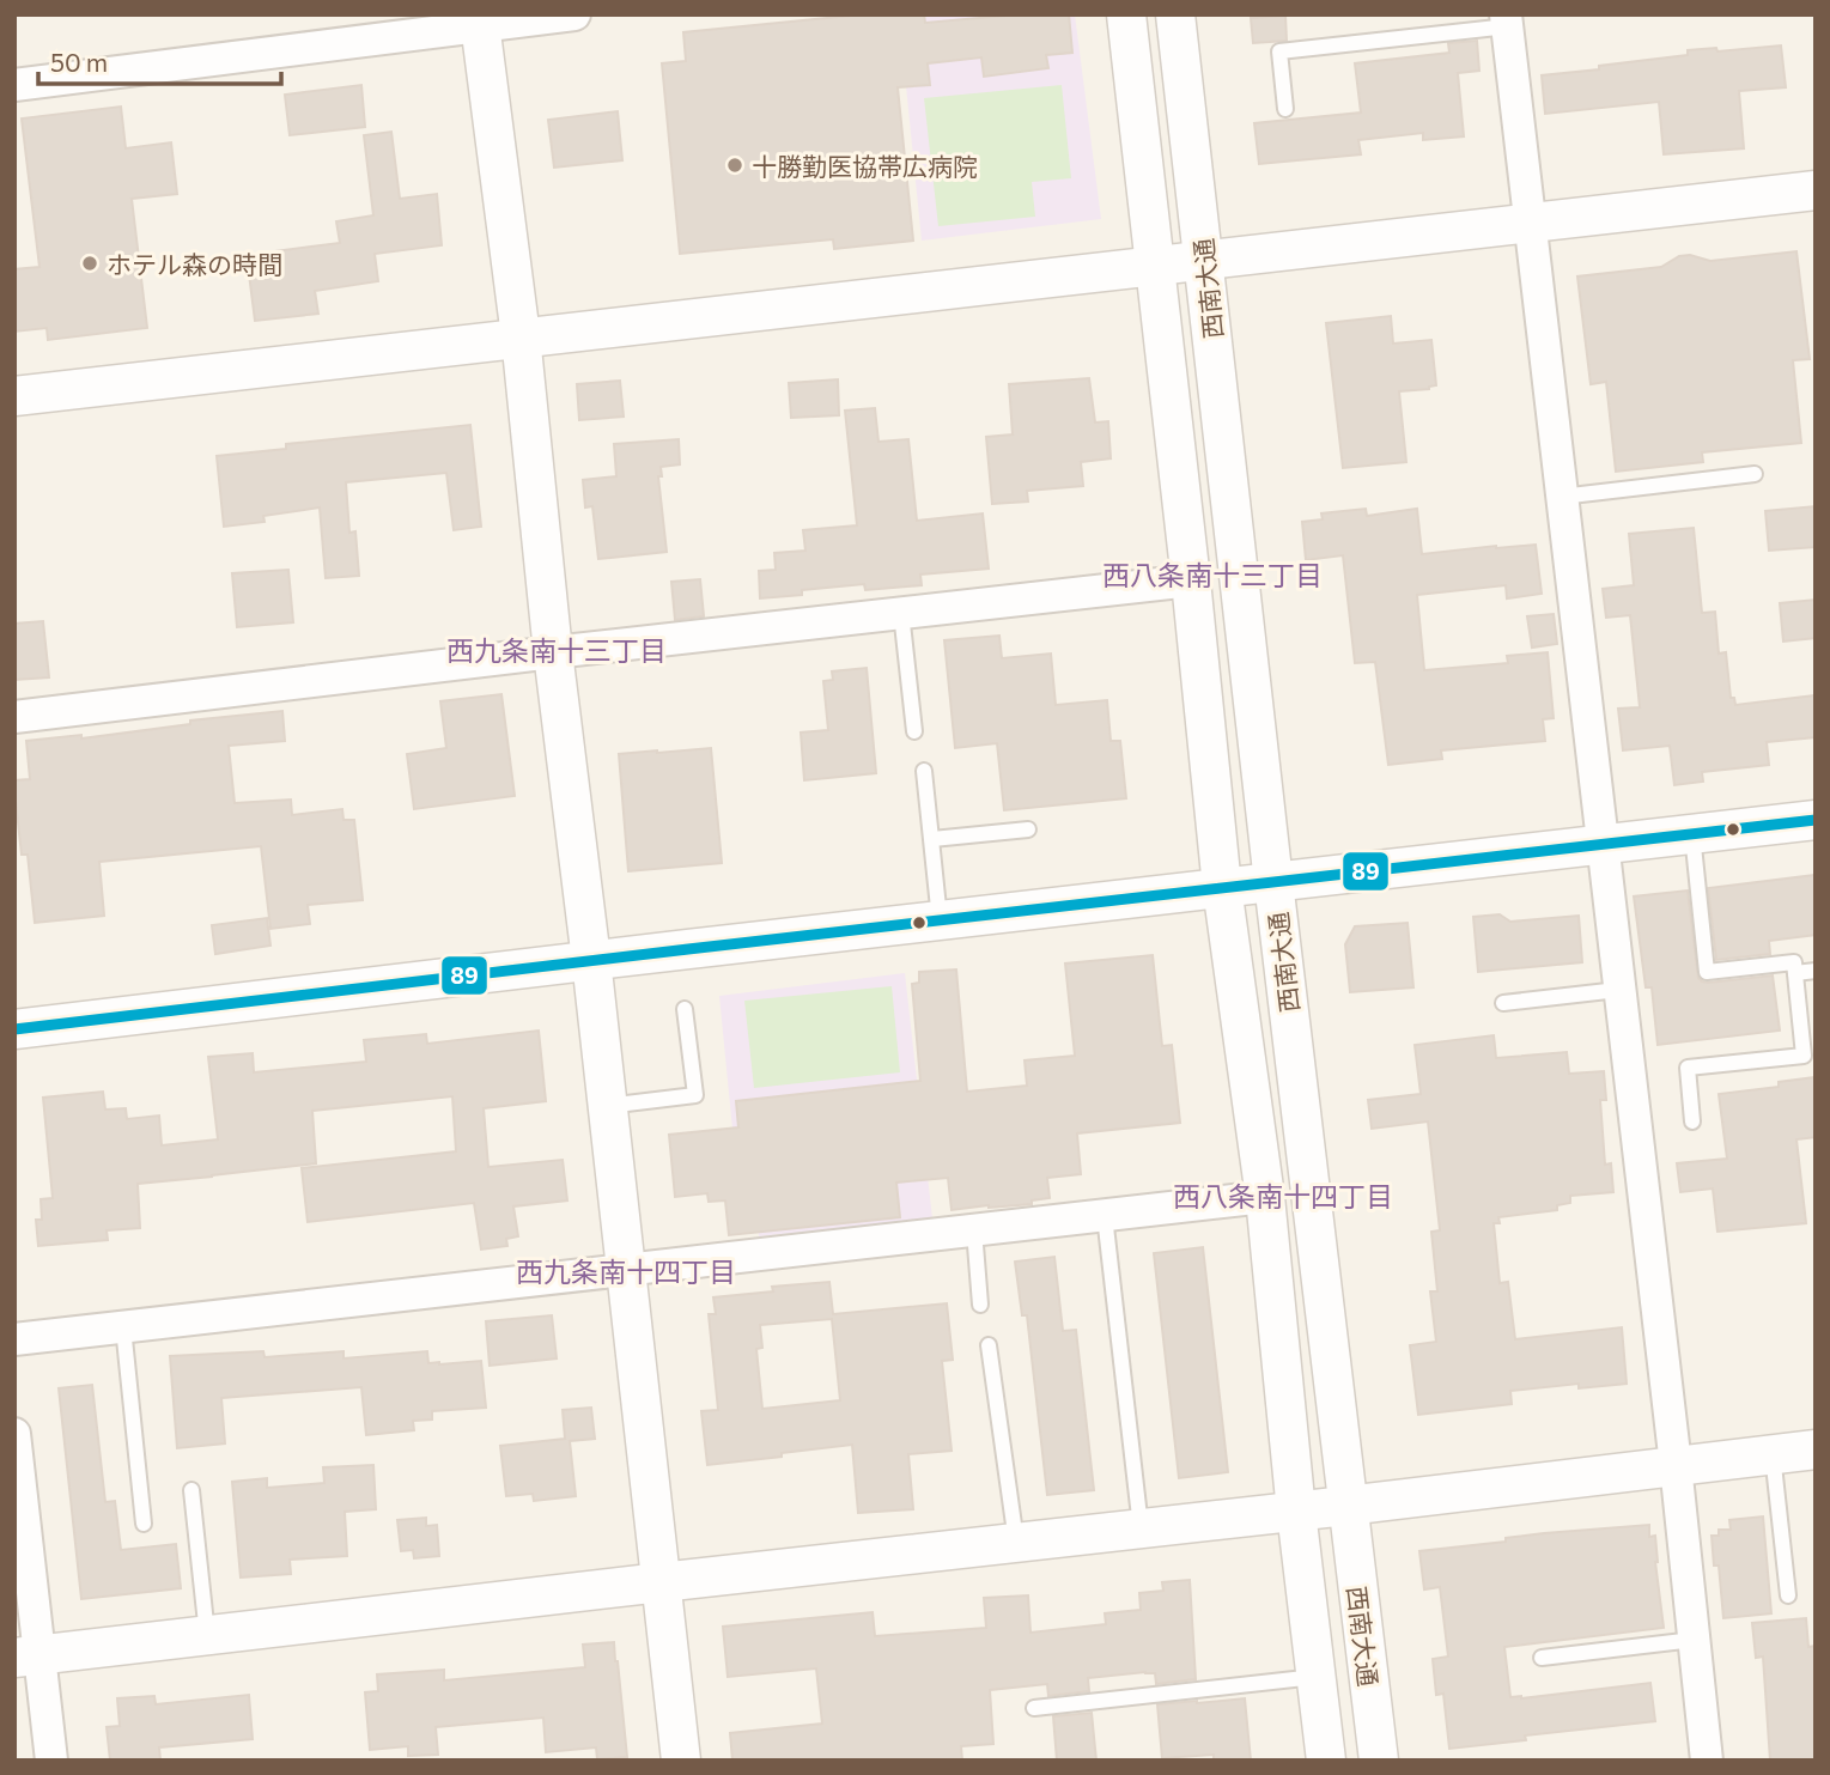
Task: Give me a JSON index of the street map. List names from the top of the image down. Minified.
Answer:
{"streets":{"street":["西南大通"]},"districts":["西八条南十三丁目","西九条南十三丁目","西八条南十四丁目","西九条南十四丁目"],"places":["十勝勤医協帯広病院","ホテル森の時間"],"lines":["transit line 89"],"scale_bar":"50 m"}
